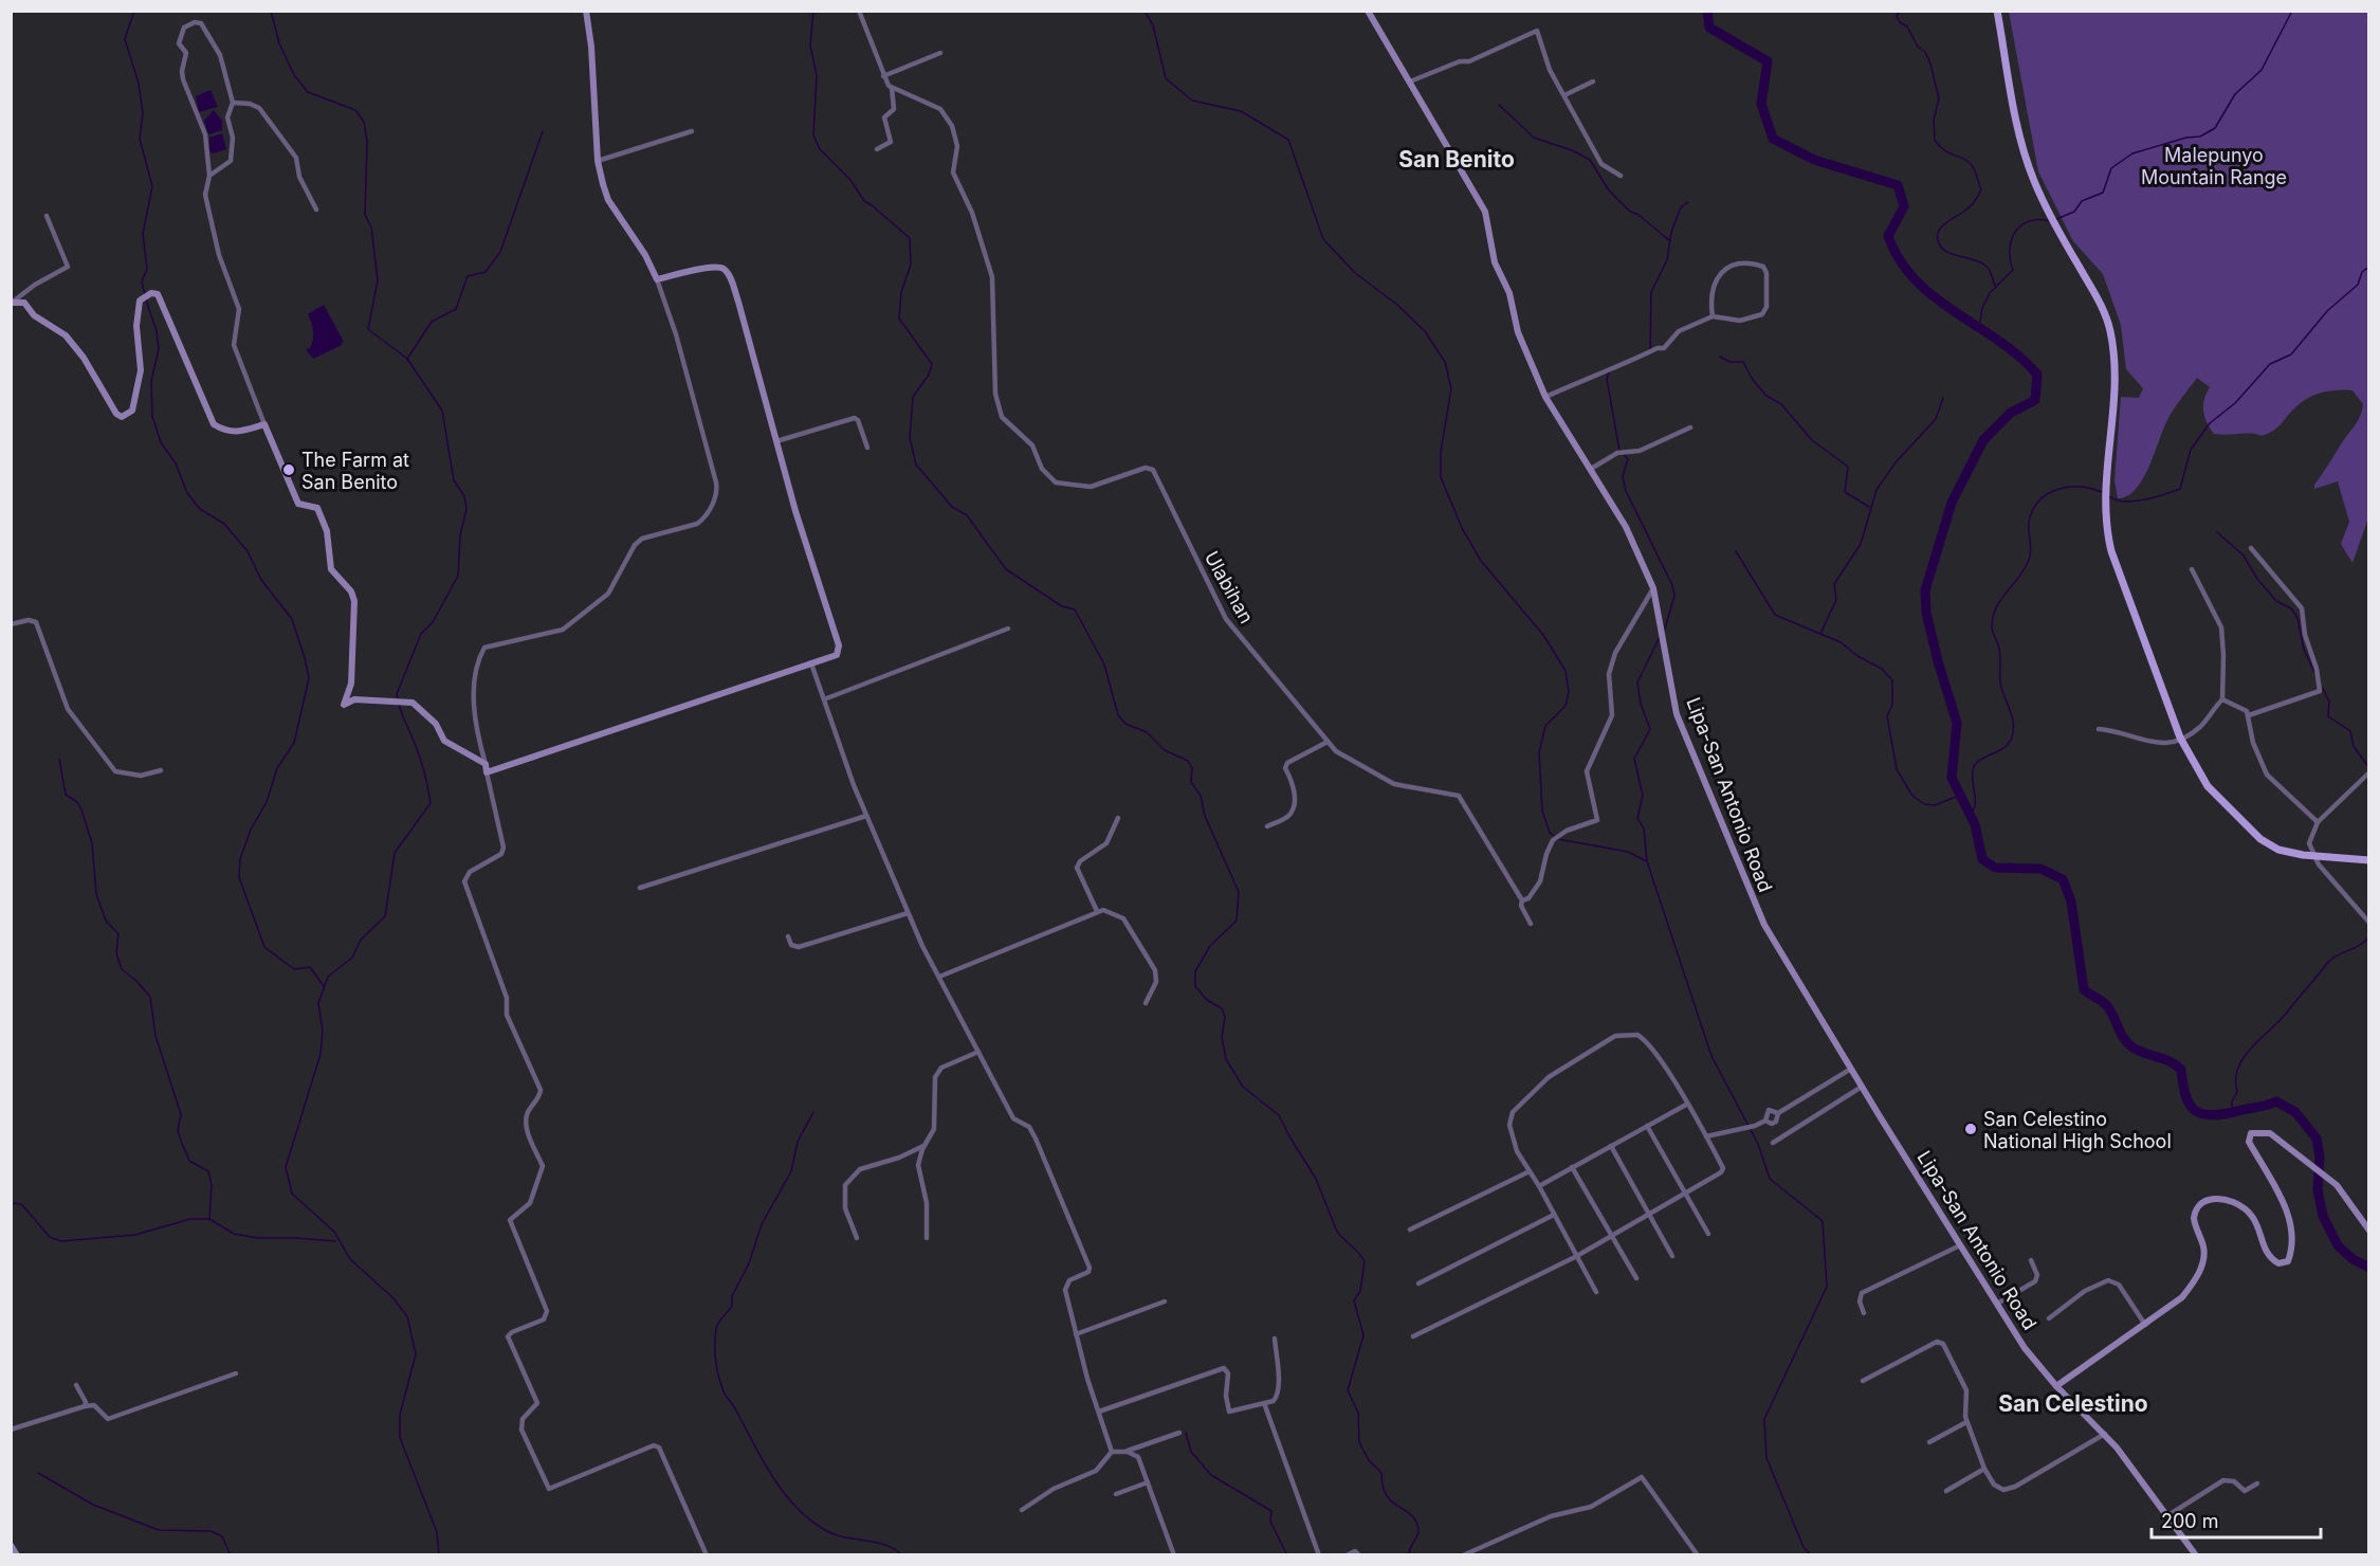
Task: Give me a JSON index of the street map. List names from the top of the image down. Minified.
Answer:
{"streets":{"street":["Ulabihan","Lipa-San Antonio Road"]},"districts":["San Benito","San Celestino"],"parks":["Malepunyo Mountain Range"],"places":["The Farm at San Benito","San Celestino National High School"],"scale_bar":"200 m"}
